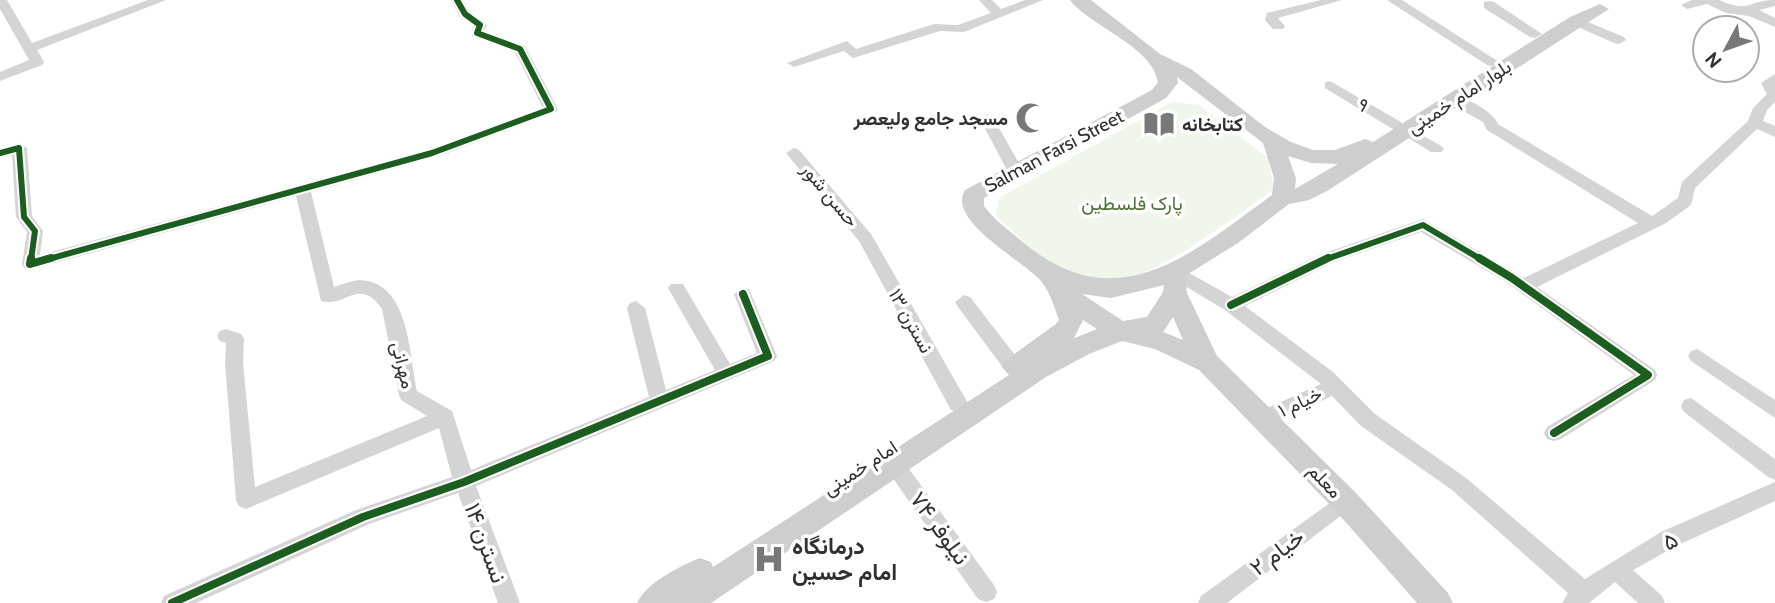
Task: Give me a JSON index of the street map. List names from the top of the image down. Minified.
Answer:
{"streets":{"main road":["بلوار امام خمینی","Salman Farsi Street","امام خمینی","معلم"],"street":["۹","حسن شور","نسترن ۱۳","مهرانی","خیام ۱","نیلوفر ۷۴","۵","نسترن ۱۴","خیام ۲"]},"crossings":[["بلوار امام خمینی","۹"],["حسن شور","نسترن ۱۳"],["نسترن ۱۳","امام خمینی"],["خیام ۱","معلم"],["امام خمینی","نیلوفر ۷۴"],["معلم","خیام ۲"]],"parks":["پارک فلسطین"],"places":{"mosque":["مسجد جامع ولیعصر"],"library":["کتابخانه"],"hospital":["درمانگاه امام حسین"]},"north":"bottom left"}
